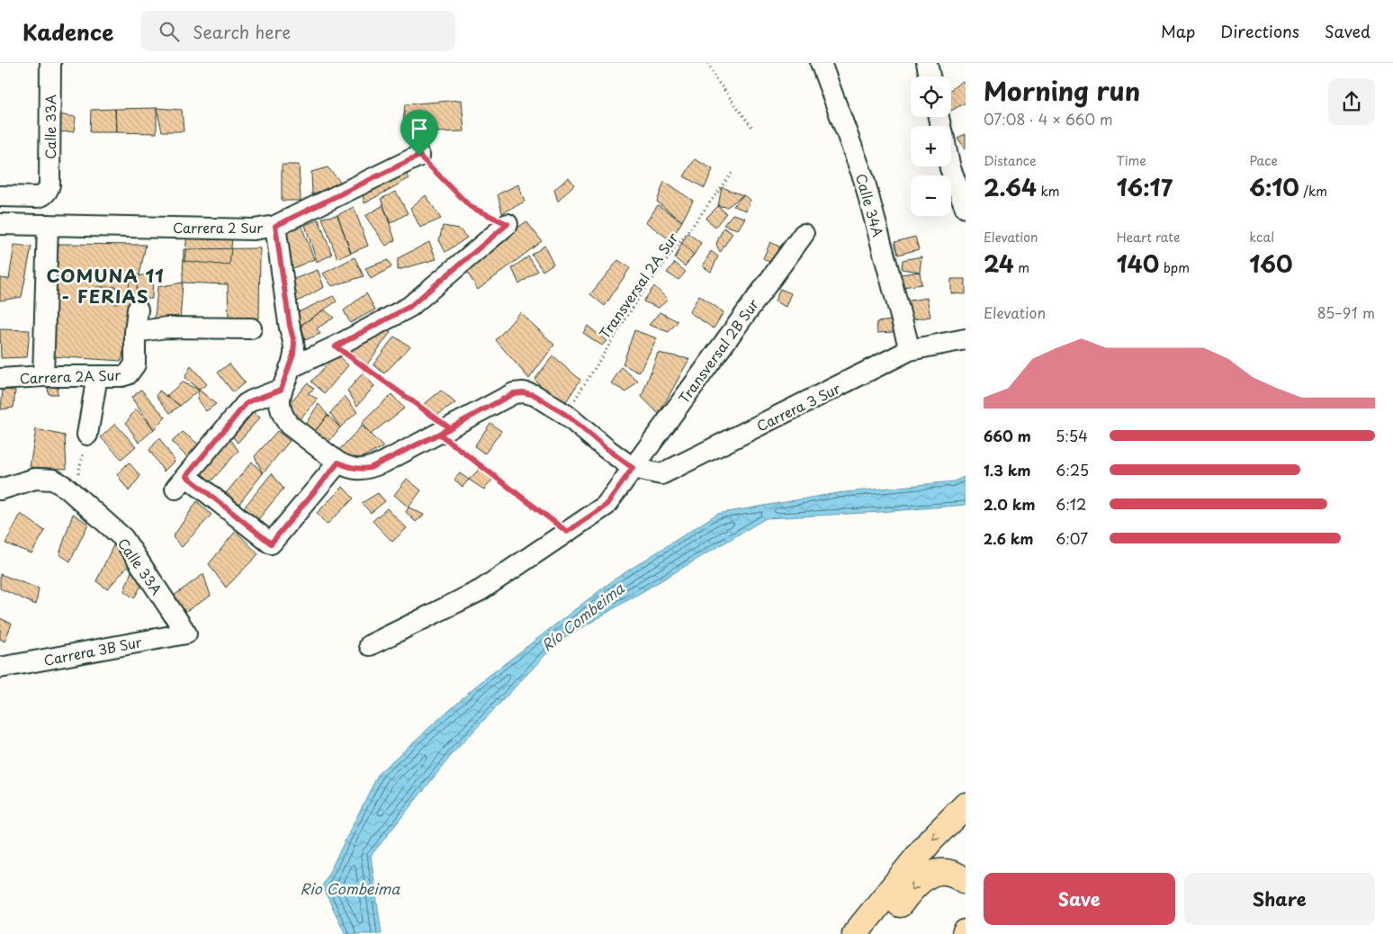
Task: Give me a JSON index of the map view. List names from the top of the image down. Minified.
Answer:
{"streets":{"street":["Calle 33A","Calle 34A","Carrera 2 Sur","Transversal 2B Sur","Carrera 2A Sur","Carrera 3 Sur","Carrera 3B Sur"],"path":["Transversal 2A Sur"]},"crossings":[["Calle 33A","Carrera 3B Sur"],["Calle 34A","Carrera 3 Sur"],["Transversal 2B Sur","Carrera 3 Sur"]],"districts":["COMUNA 11 - FERIAS"],"water":["Río Combeima","Rio Combeima"],"page":{"header":"Kadence","search":"Search here","nav":["Map","Directions","Saved"],"heading":["Morning run","07:08 · 4 × 660 m"],"map_buttons":["+","−"],"stats":[["Distance","2.64 km"],["Time","16:17"],["Pace","6:10 /km"],["Elevation","24 m"],["Heart rate","140 bpm"],["kcal","160"]],"chart":["Elevation","85–91 m"],"list":[{"name":"660 m","note":"5:54"},{"name":"1.3 km","note":"6:25"},{"name":"2.0 km","note":"6:12"},{"name":"2.6 km","note":"6:07"}],"buttons":["Save","Share"]}}
